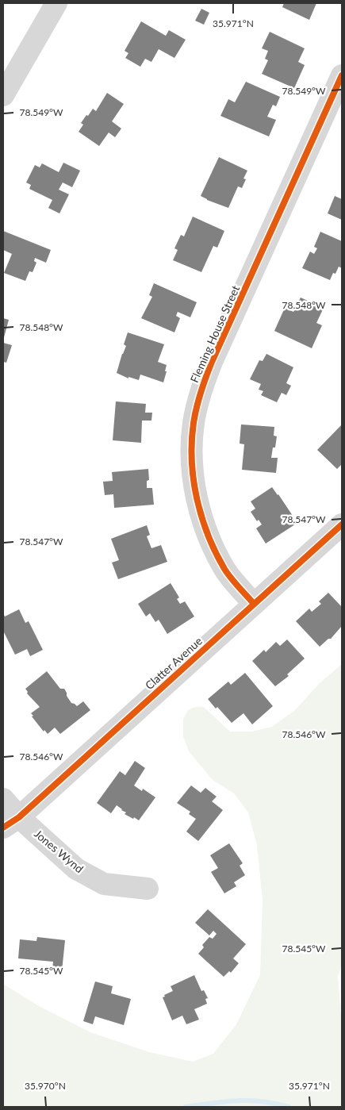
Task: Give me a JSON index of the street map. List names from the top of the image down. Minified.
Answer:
{"streets":{"street":["Fleming House Street","Clatter Avenue","Jones Wynd"]},"crossings":[["Fleming House Street","Clatter Avenue"],["Clatter Avenue","Jones Wynd"]],"coordinates":["35.971°N","78.549°W","78.548°W","78.547°W","78.546°W","78.545°W","35.970°N"]}
